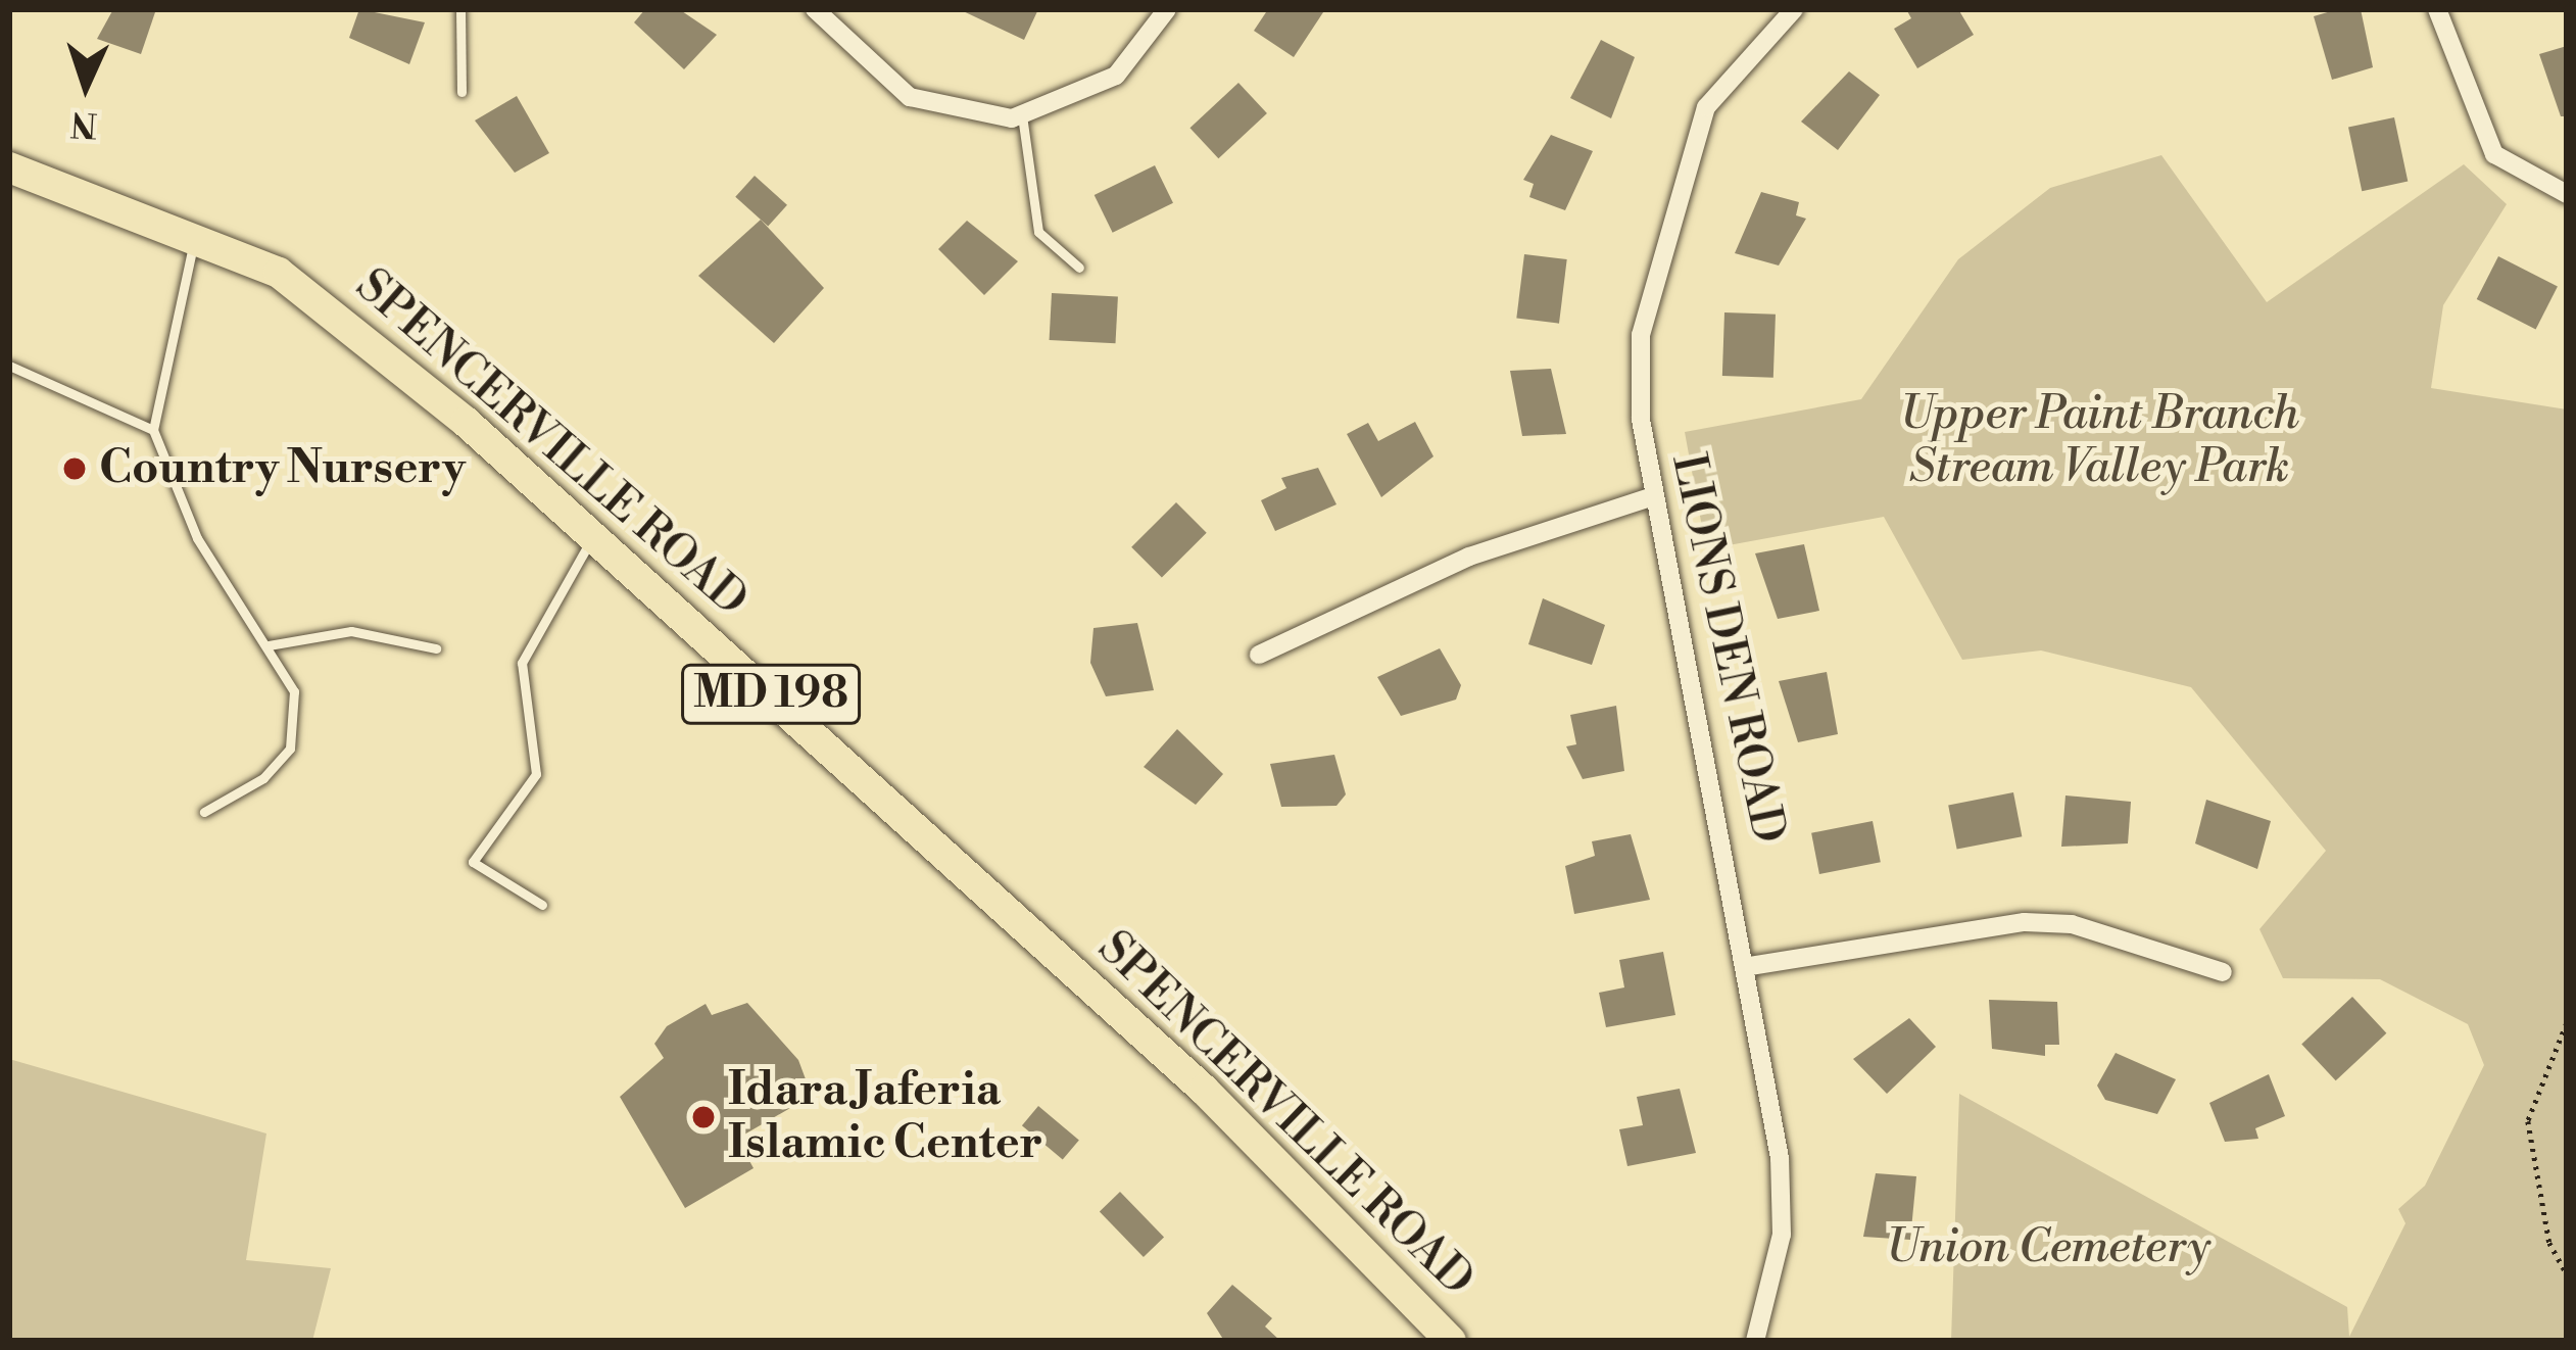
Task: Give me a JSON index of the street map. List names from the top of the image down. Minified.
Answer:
{"streets":{"main road":["SPENCERVILLE ROAD","MD 198"],"street":["LIONS DEN ROAD"]},"parks":["Upper Paint Branch Stream Valley Park","Union Cemetery"],"places":["Country Nursery","Idara Jaferia Islamic Center"],"north":"bottom"}
